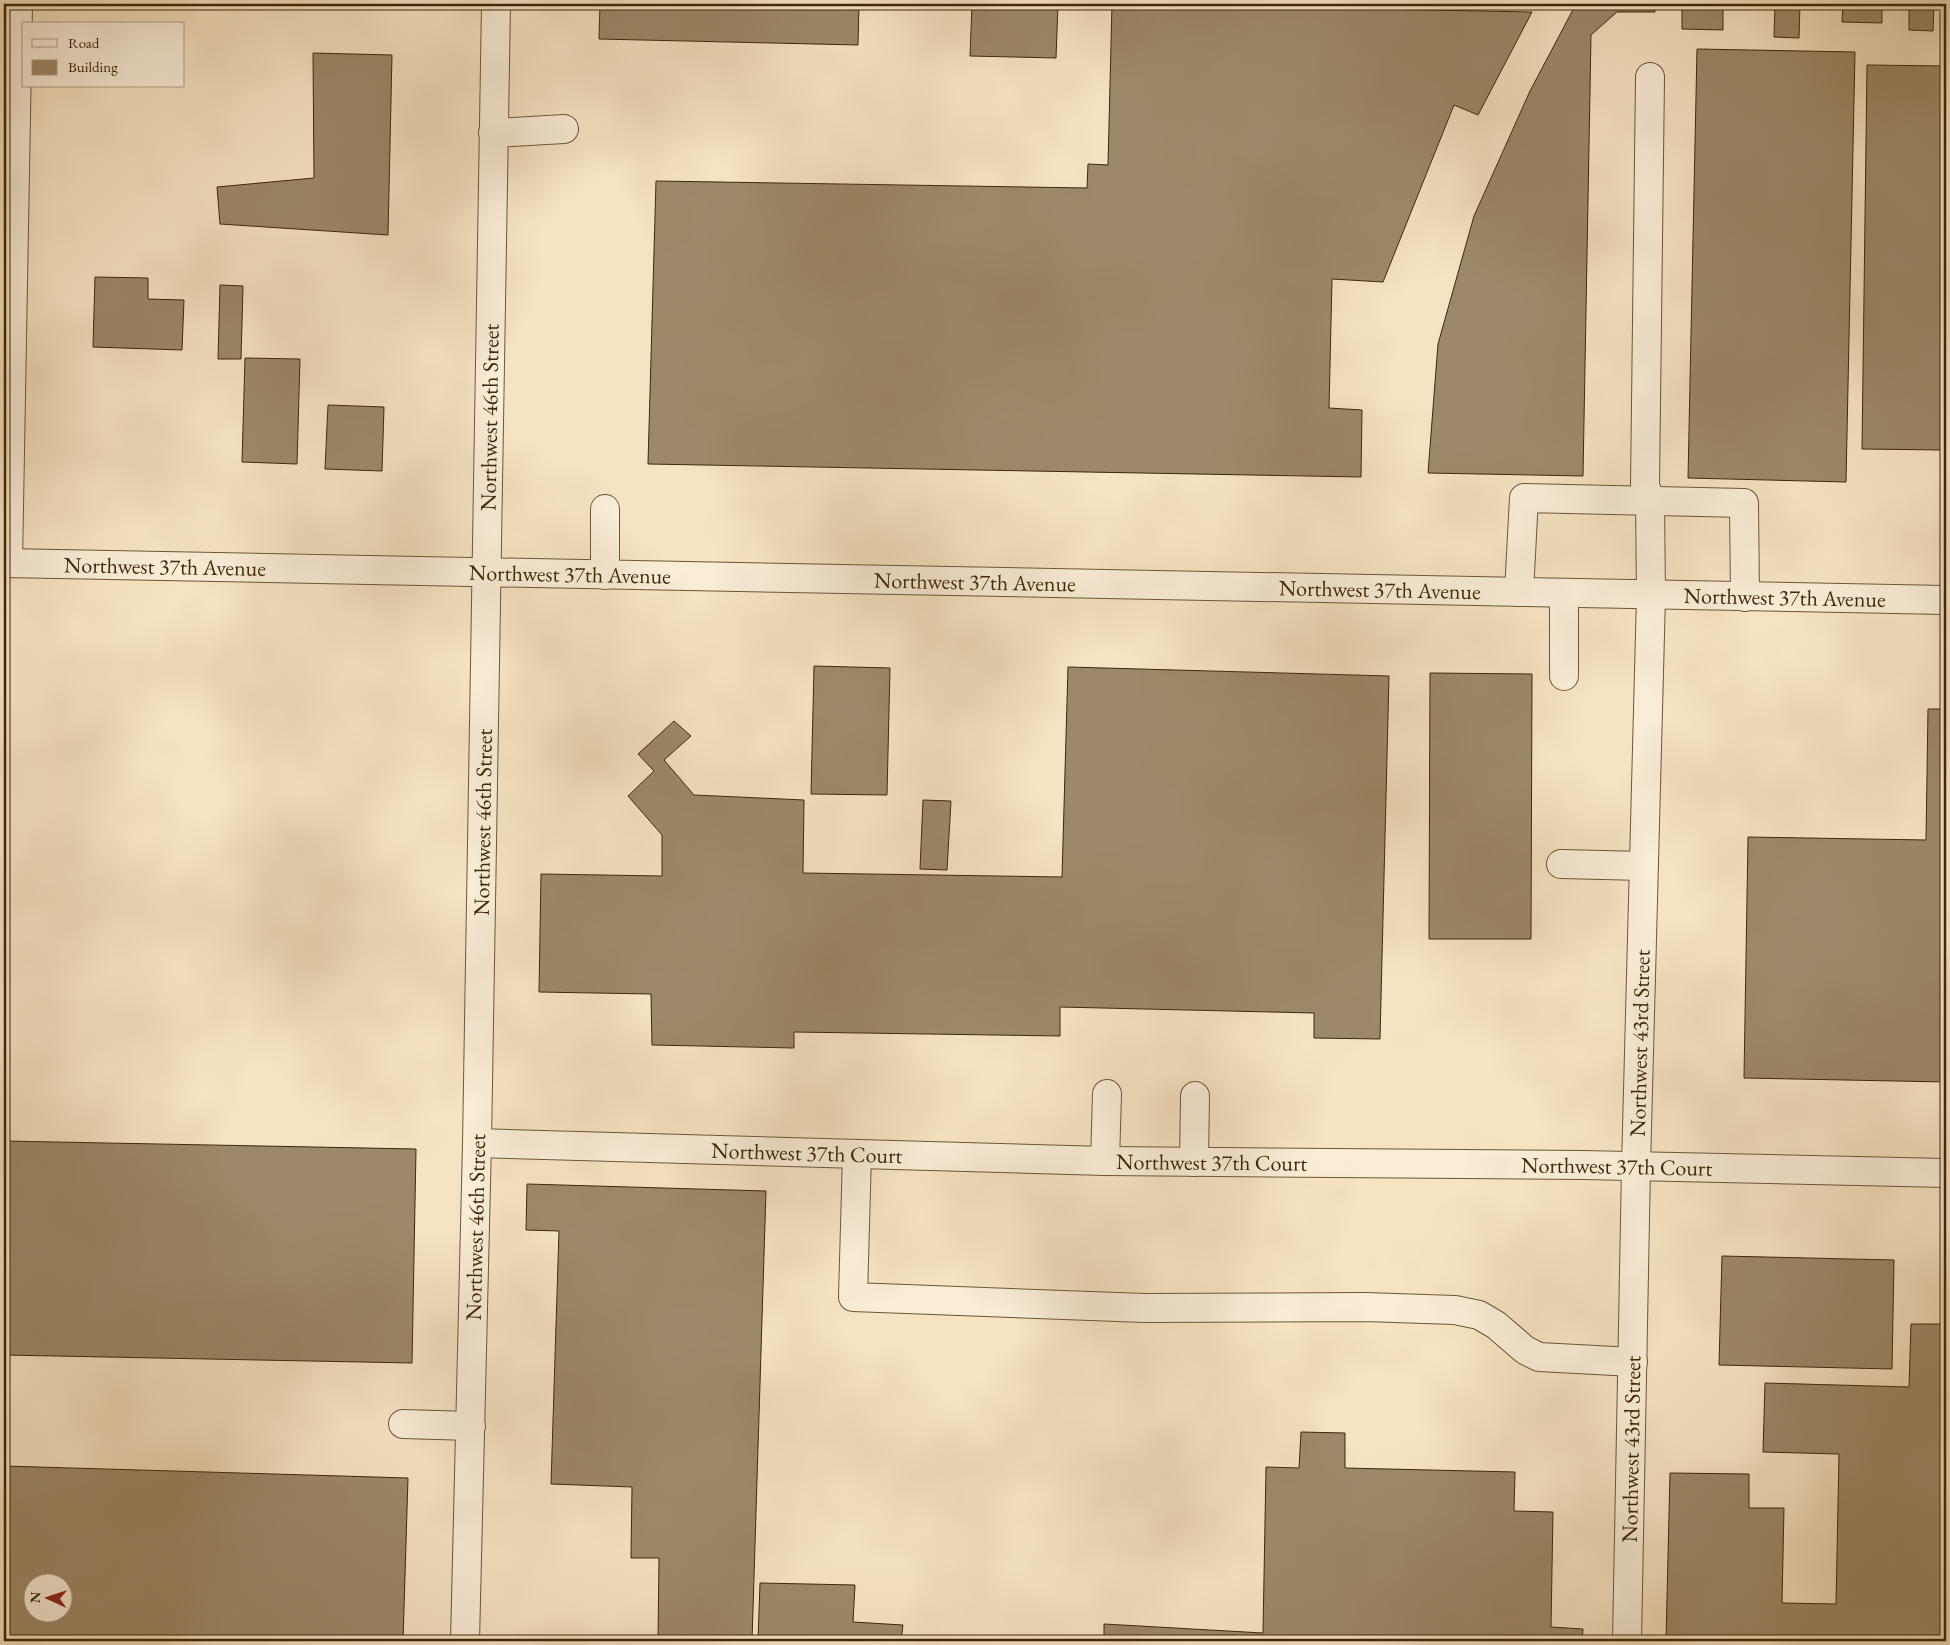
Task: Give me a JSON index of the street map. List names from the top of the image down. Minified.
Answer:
{"streets":{"street":["Northwest 46th Street","Northwest 37th Avenue","Northwest 43rd Street","Northwest 37th Court"]},"crossings":[["Northwest 46th Street","Northwest 37th Avenue"],["Northwest 46th Street","Northwest 37th Court"],["Northwest 37th Avenue","Northwest 43rd Street"],["Northwest 43rd Street","Northwest 37th Court"]],"legend":["Road","Building"],"north":"left"}
